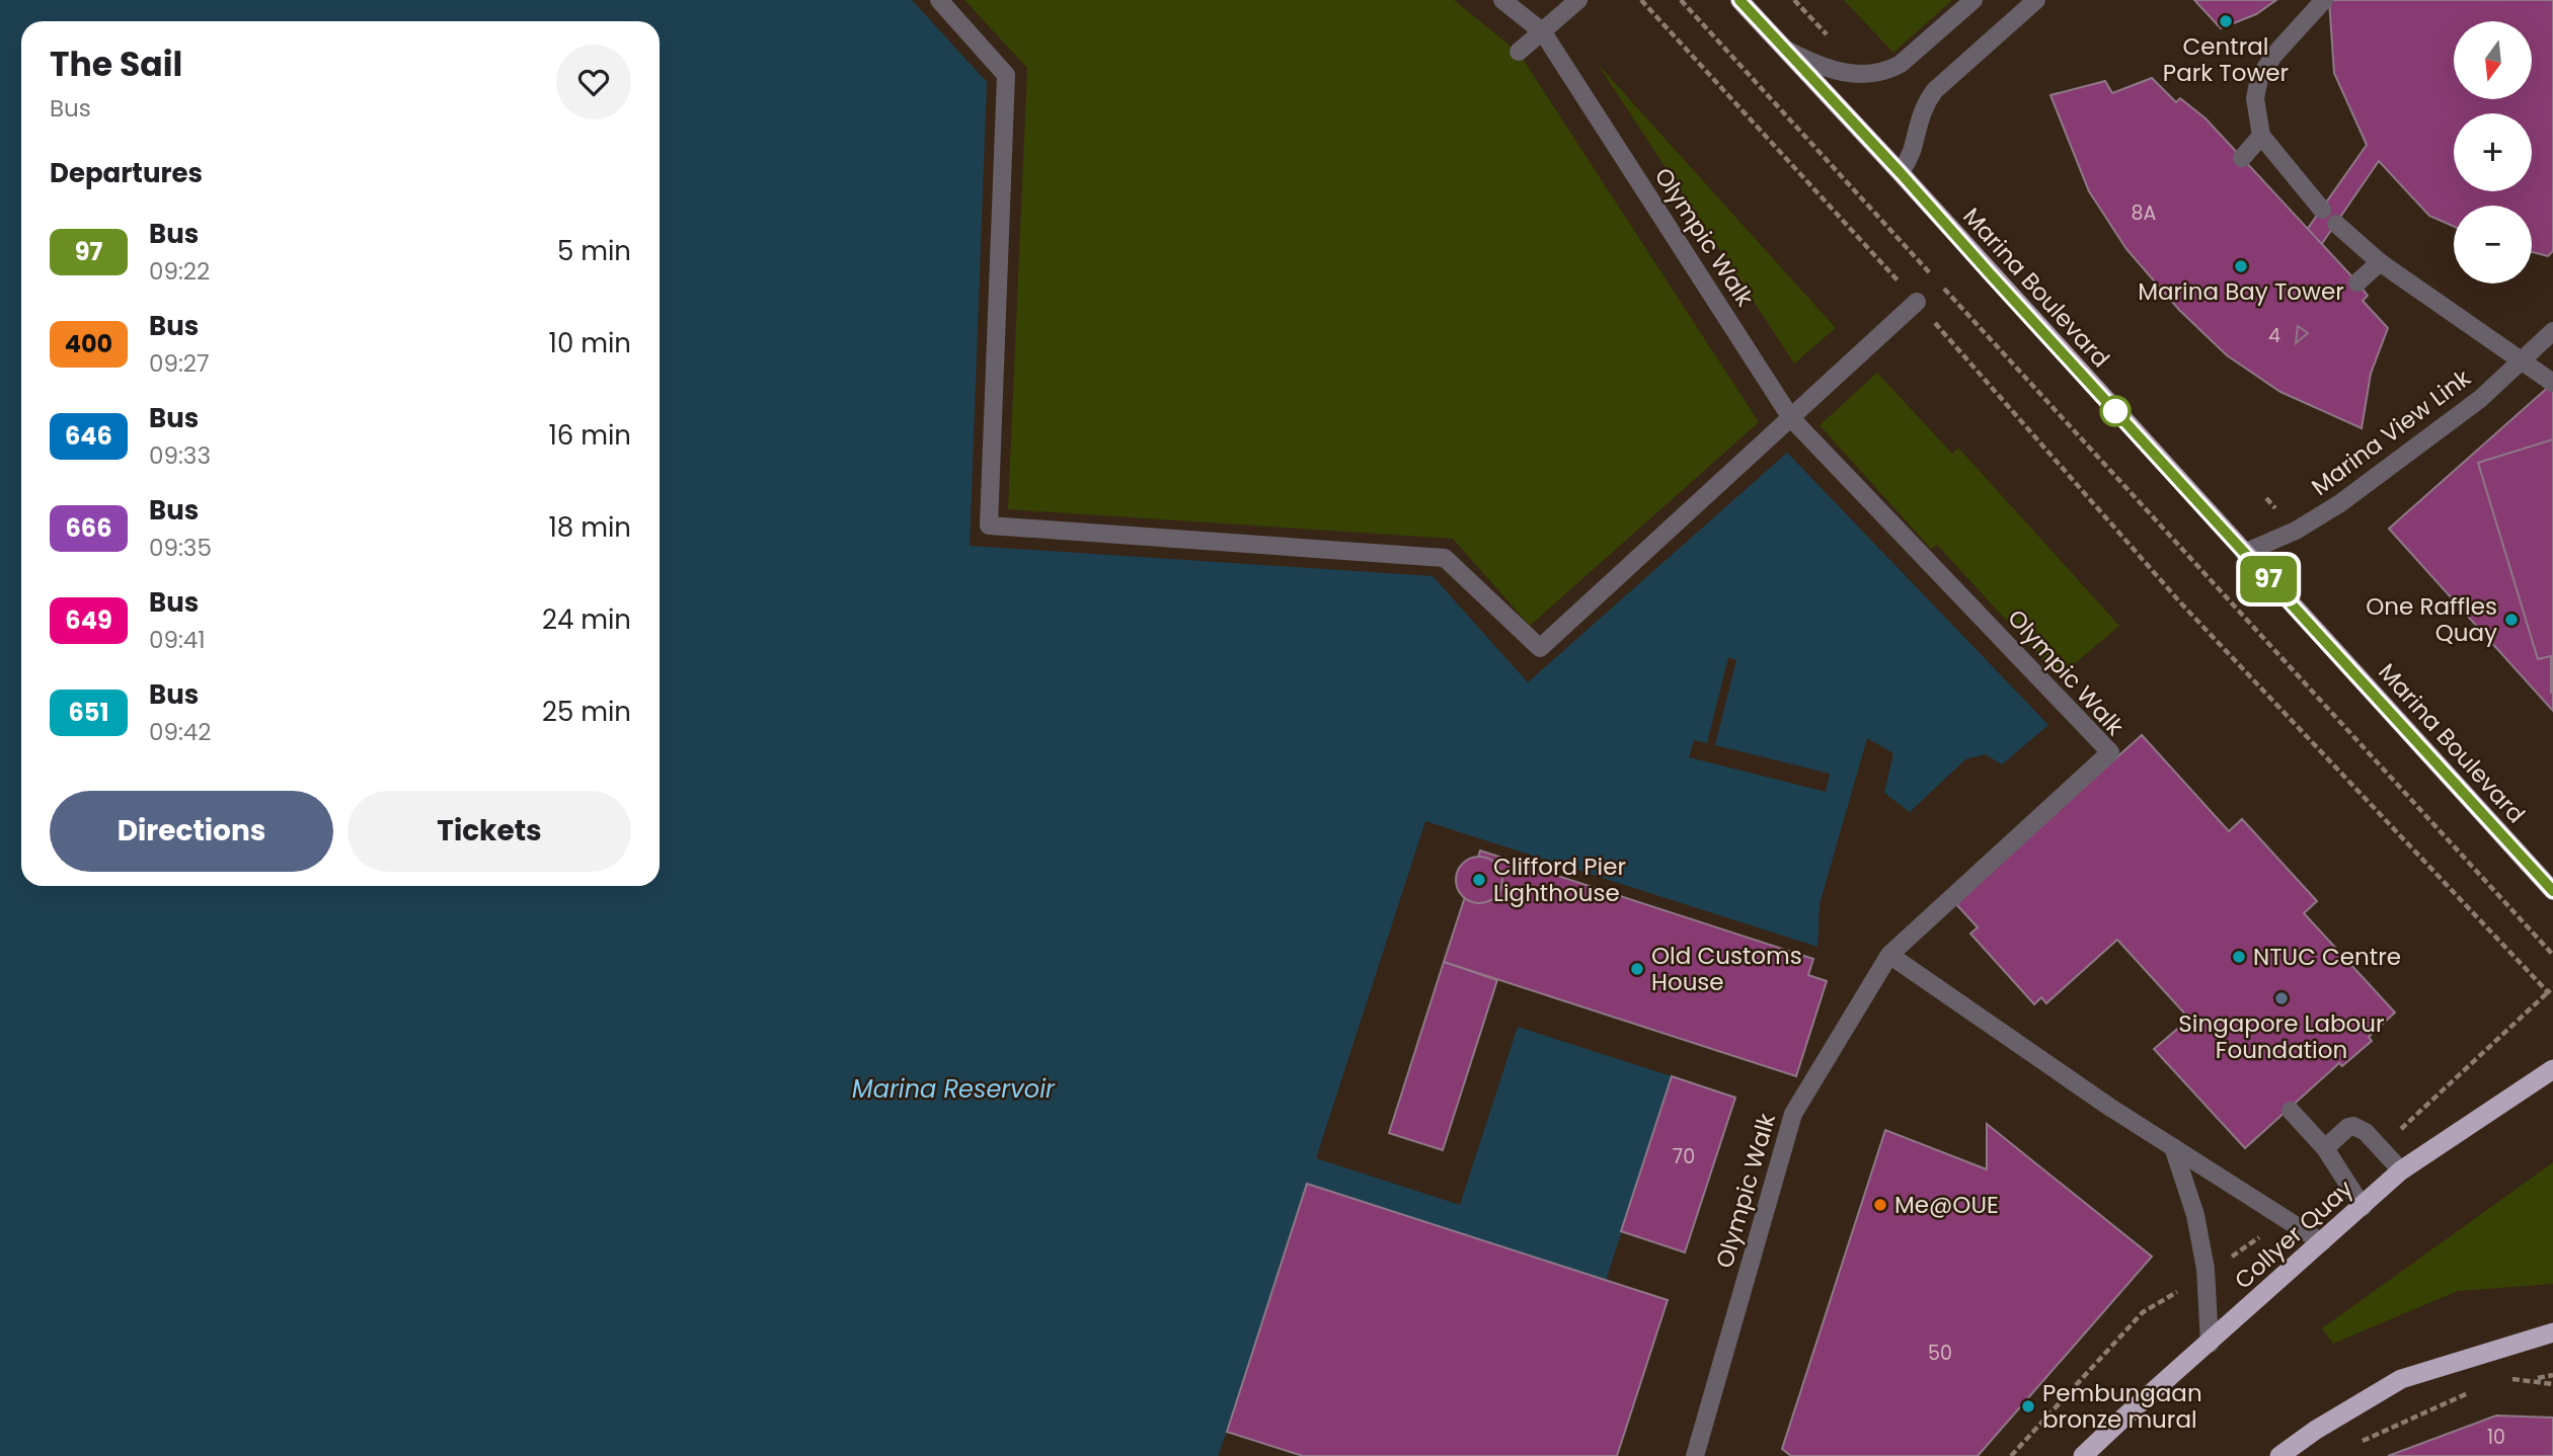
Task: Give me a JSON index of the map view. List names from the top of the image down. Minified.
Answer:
{"streets":{"highway":["Collyer Quay"],"main road":["Marina Boulevard"],"street":["Olympic Walk","Marina View Link"]},"crossings":[["Marina Boulevard","Marina View Link"]],"water":["Marina Reservoir"],"places":["Central Park Tower","Marina Bay Tower","One Raffles Quay","Clifford Pier Lighthouse","NTUC Centre","Old Customs House","Singapore Labour Foundation","Me@OUE","Pembungaan bronze mural"],"lines":["bus line 97"],"house_numbers":["8A","4","70","50","10"],"north":"bottom","page":{"on_map":"97","map_buttons":["+","−"],"heading":[["The Sail","Bus"],"Departures"],"list":[{"mark":"97","name":"Bus","note":"09:22","value":"5 min"},{"mark":"400","name":"Bus","note":"09:27","value":"10 min"},{"mark":"646","name":"Bus","note":"09:33","value":"16 min"},{"mark":"666","name":"Bus","note":"09:35","value":"18 min"},{"mark":"649","name":"Bus","note":"09:41","value":"24 min"},{"mark":"651","name":"Bus","note":"09:42","value":"25 min"}],"buttons":["Directions","Tickets"]}}
